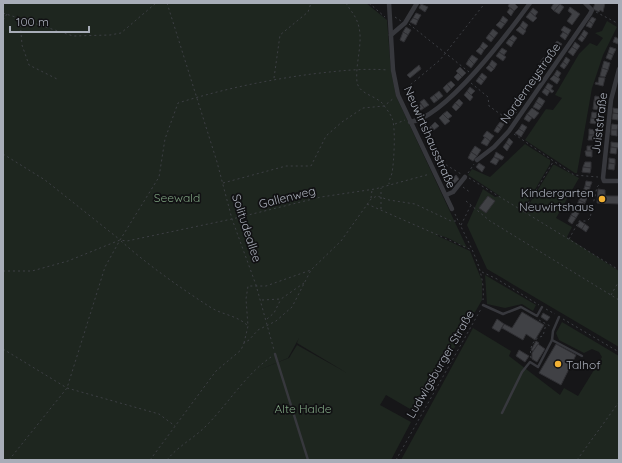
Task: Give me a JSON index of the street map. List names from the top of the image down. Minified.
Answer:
{"streets":{"street":["Norderneystraße","Juiststraße","Neuwirtshausstraße"],"path":["Gallenweg","Solitudeallee","Ludwigsburger Straße"]},"crossings":[["Neuwirtshausstraße","Gallenweg"],["Gallenweg","Solitudeallee"]],"parks":["Seewald","Alte Halde"],"places":["Kindergarten Neuwirtshaus","Talhof"],"scale_bar":"100 m"}
